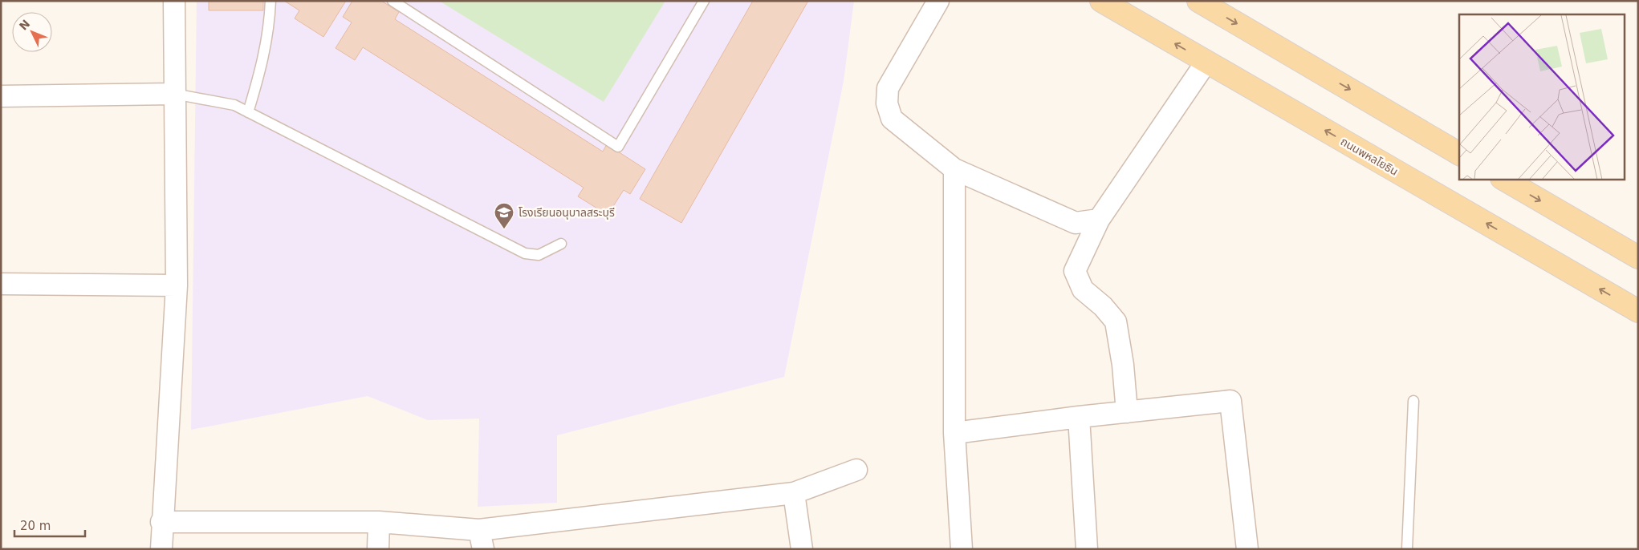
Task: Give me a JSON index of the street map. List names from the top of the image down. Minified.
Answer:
{"streets":{"main road":["ถนนพหลโยธิน"]},"places":{"school or university":["โรงเรียนอนุบาลสระบุรี"]},"scale_bar":"20 m","north":"top left"}
